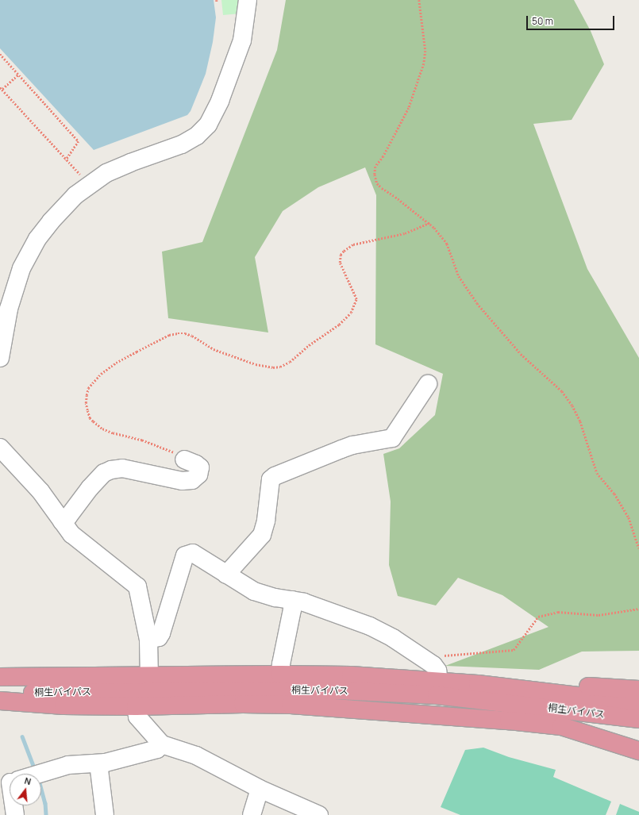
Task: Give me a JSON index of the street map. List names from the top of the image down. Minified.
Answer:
{"streets":{"highway":["桐生バイパス"]},"scale_bar":"50 m","north":"top"}
